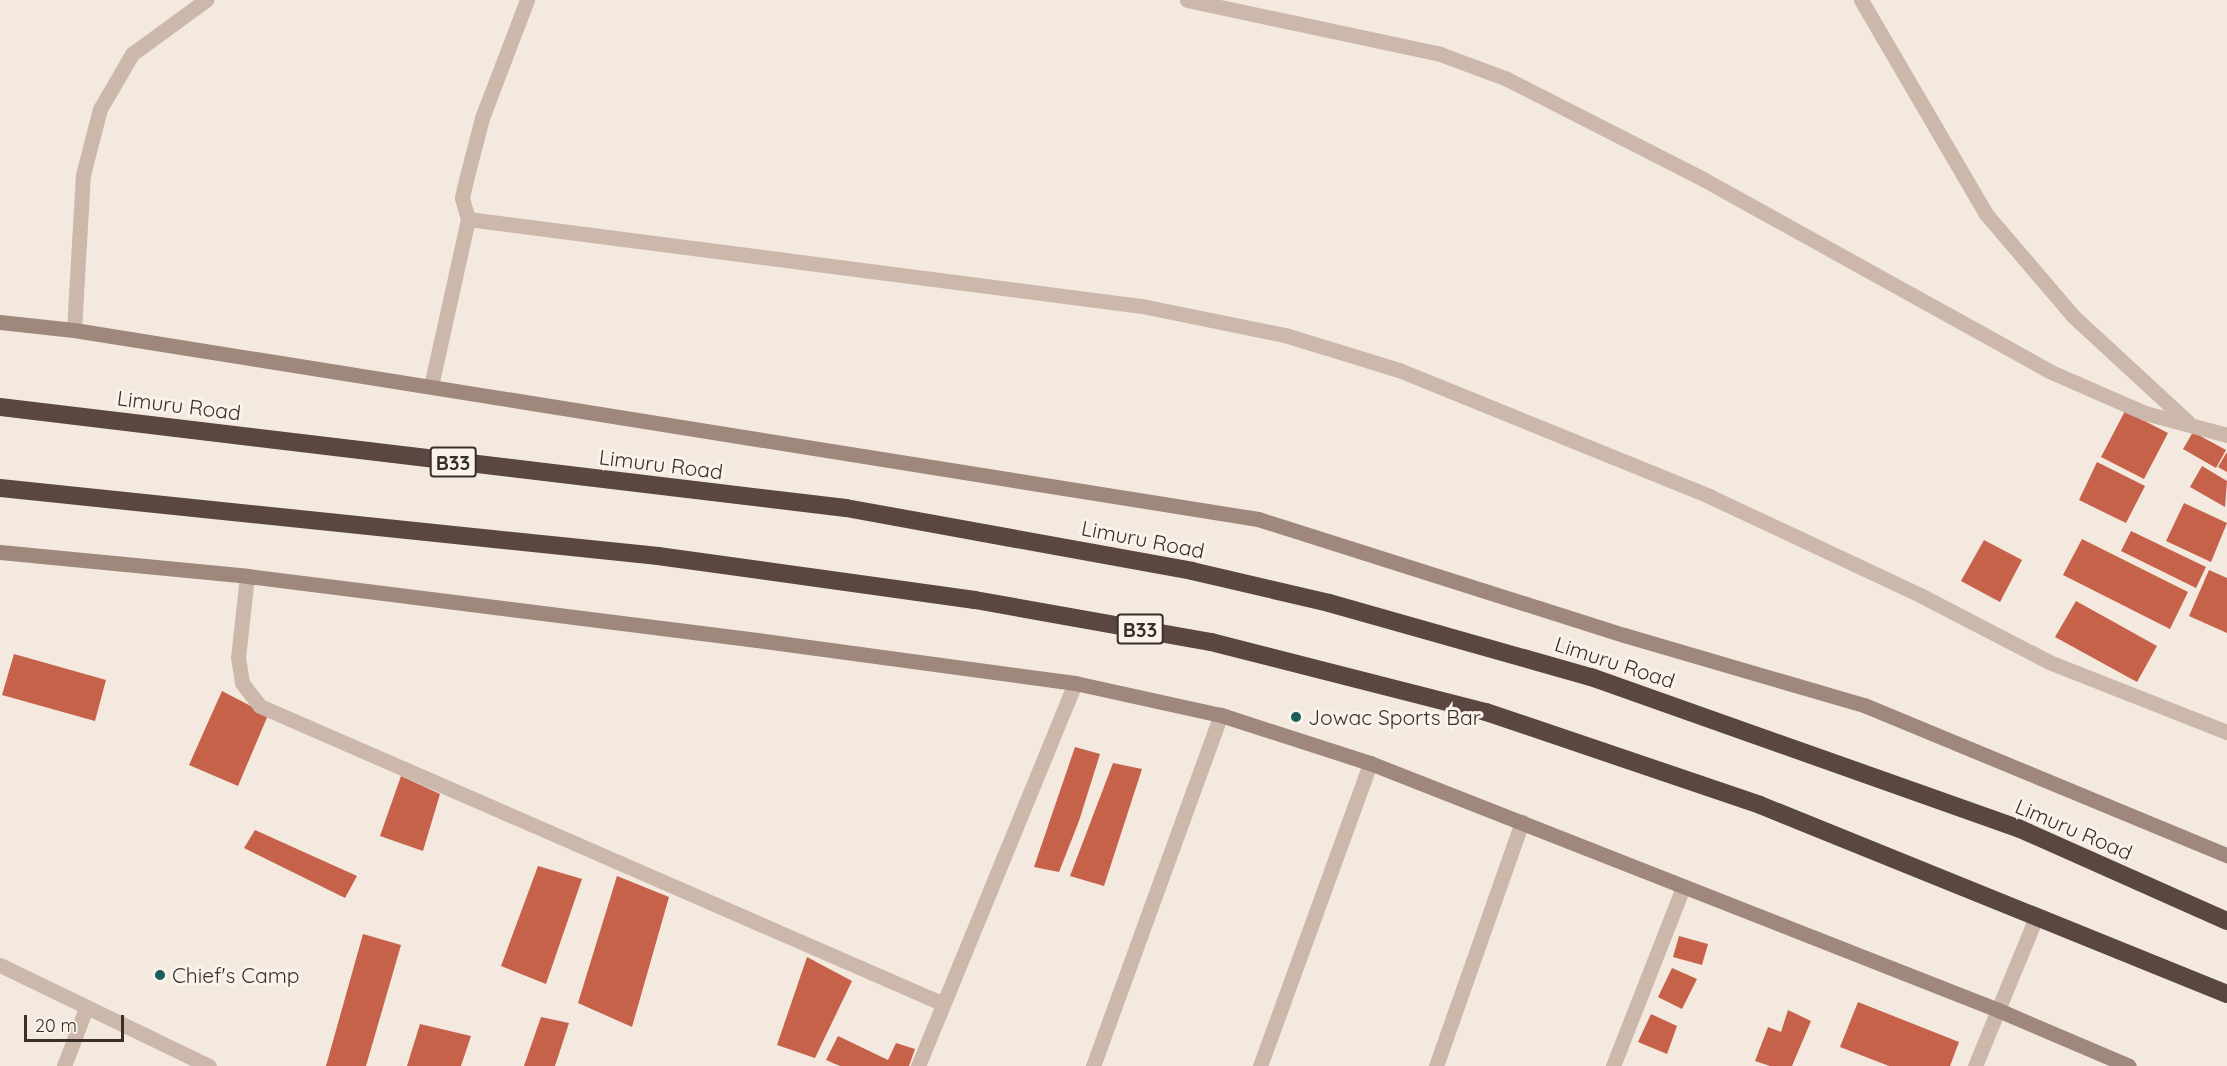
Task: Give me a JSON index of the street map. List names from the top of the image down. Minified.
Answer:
{"streets":{"highway":["Limuru Road","B33"]},"places":["Jowac Sports Bar","Chief's Camp"],"scale_bar":"20 m"}
